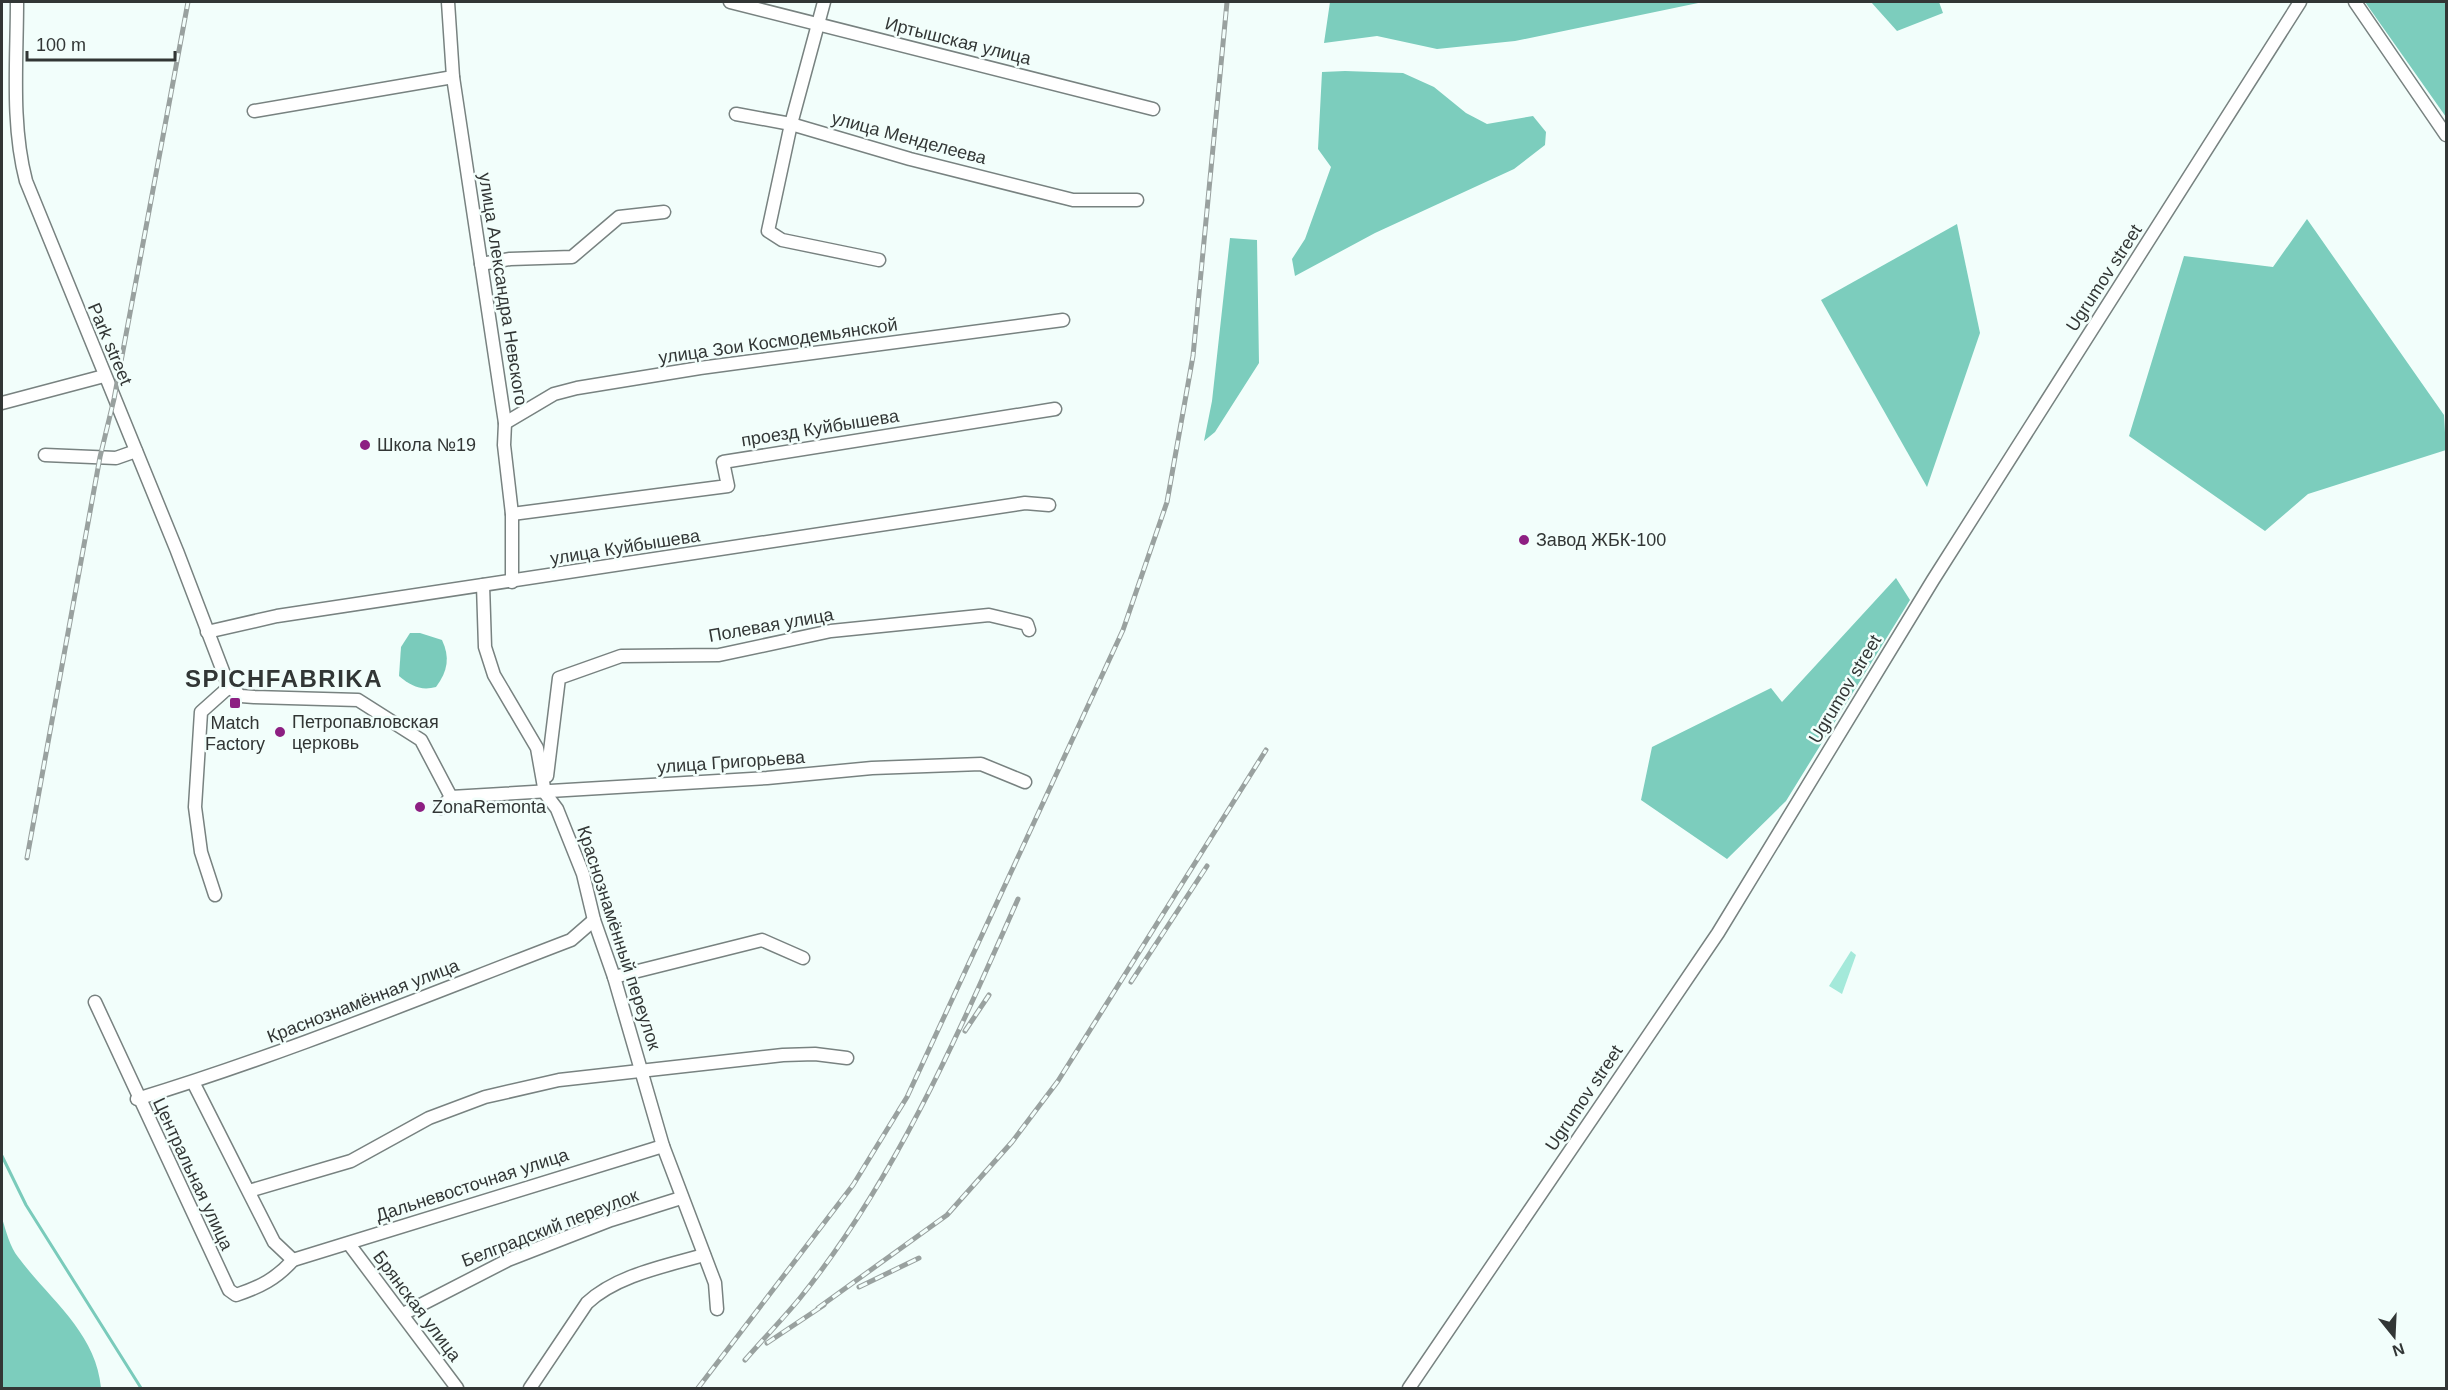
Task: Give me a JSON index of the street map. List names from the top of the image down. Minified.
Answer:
{"streets":{"street":["Иртышская улица","улица Менделеева","Ugrumov street","улица Александра Невского","улица Зои Космодемьянской","Park street","проезд Куйбышева","улица Куйбышева","Полевая улица","улица Григорьева","Краснознамённый переулок","Краснознамённая улица","Центральная улица","Дальневосточная улица","Белградский переулок","Брянская улица"]},"crossings":[["улица Александра Невского","улица Зои Космодемьянской"],["улица Александра Невского","проезд Куйбышева"],["улица Александра Невского","улица Куйбышева"],["Park street","улица Куйбышева"],["улица Куйбышева","Краснознамённый переулок"],["Полевая улица","улица Григорьева"],["Полевая улица","Краснознамённый переулок"],["улица Григорьева","Краснознамённый переулок"],["Краснознамённый переулок","Краснознамённая улица"],["Краснознамённый переулок","Дальневосточная улица"],["Краснознамённый переулок","Белградский переулок"],["Краснознамённая улица","Центральная улица"],["Центральная улица","Дальневосточная улица"],["Дальневосточная улица","Брянская улица"],["Белградский переулок","Брянская улица"]],"districts":["SPICHFABRIKA"],"places":{"other":["Школа №19","Завод ЖБК-100","Петропавловская церковь","ZonaRemonta"],"transit":["Match Factory"]},"scale_bar":"100 m","north":"bottom"}
